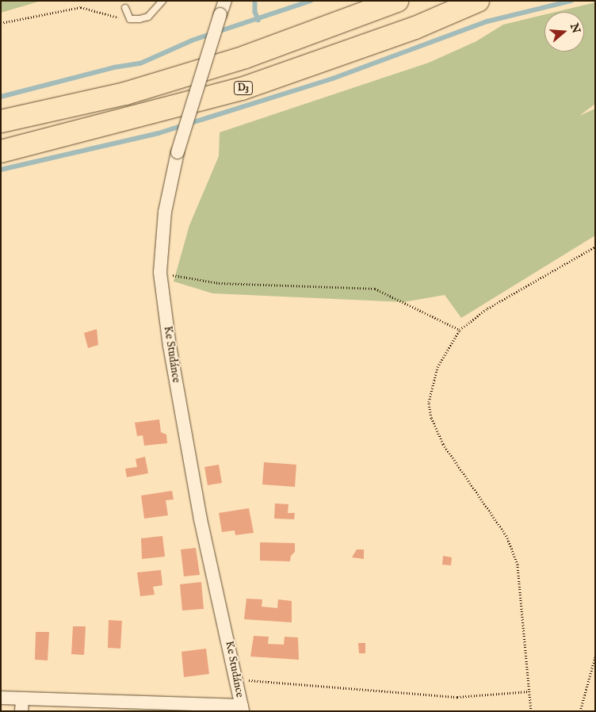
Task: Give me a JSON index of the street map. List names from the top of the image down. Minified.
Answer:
{"streets":{"highway":["D3"],"street":["Ke Studánce"]},"north":"right"}
